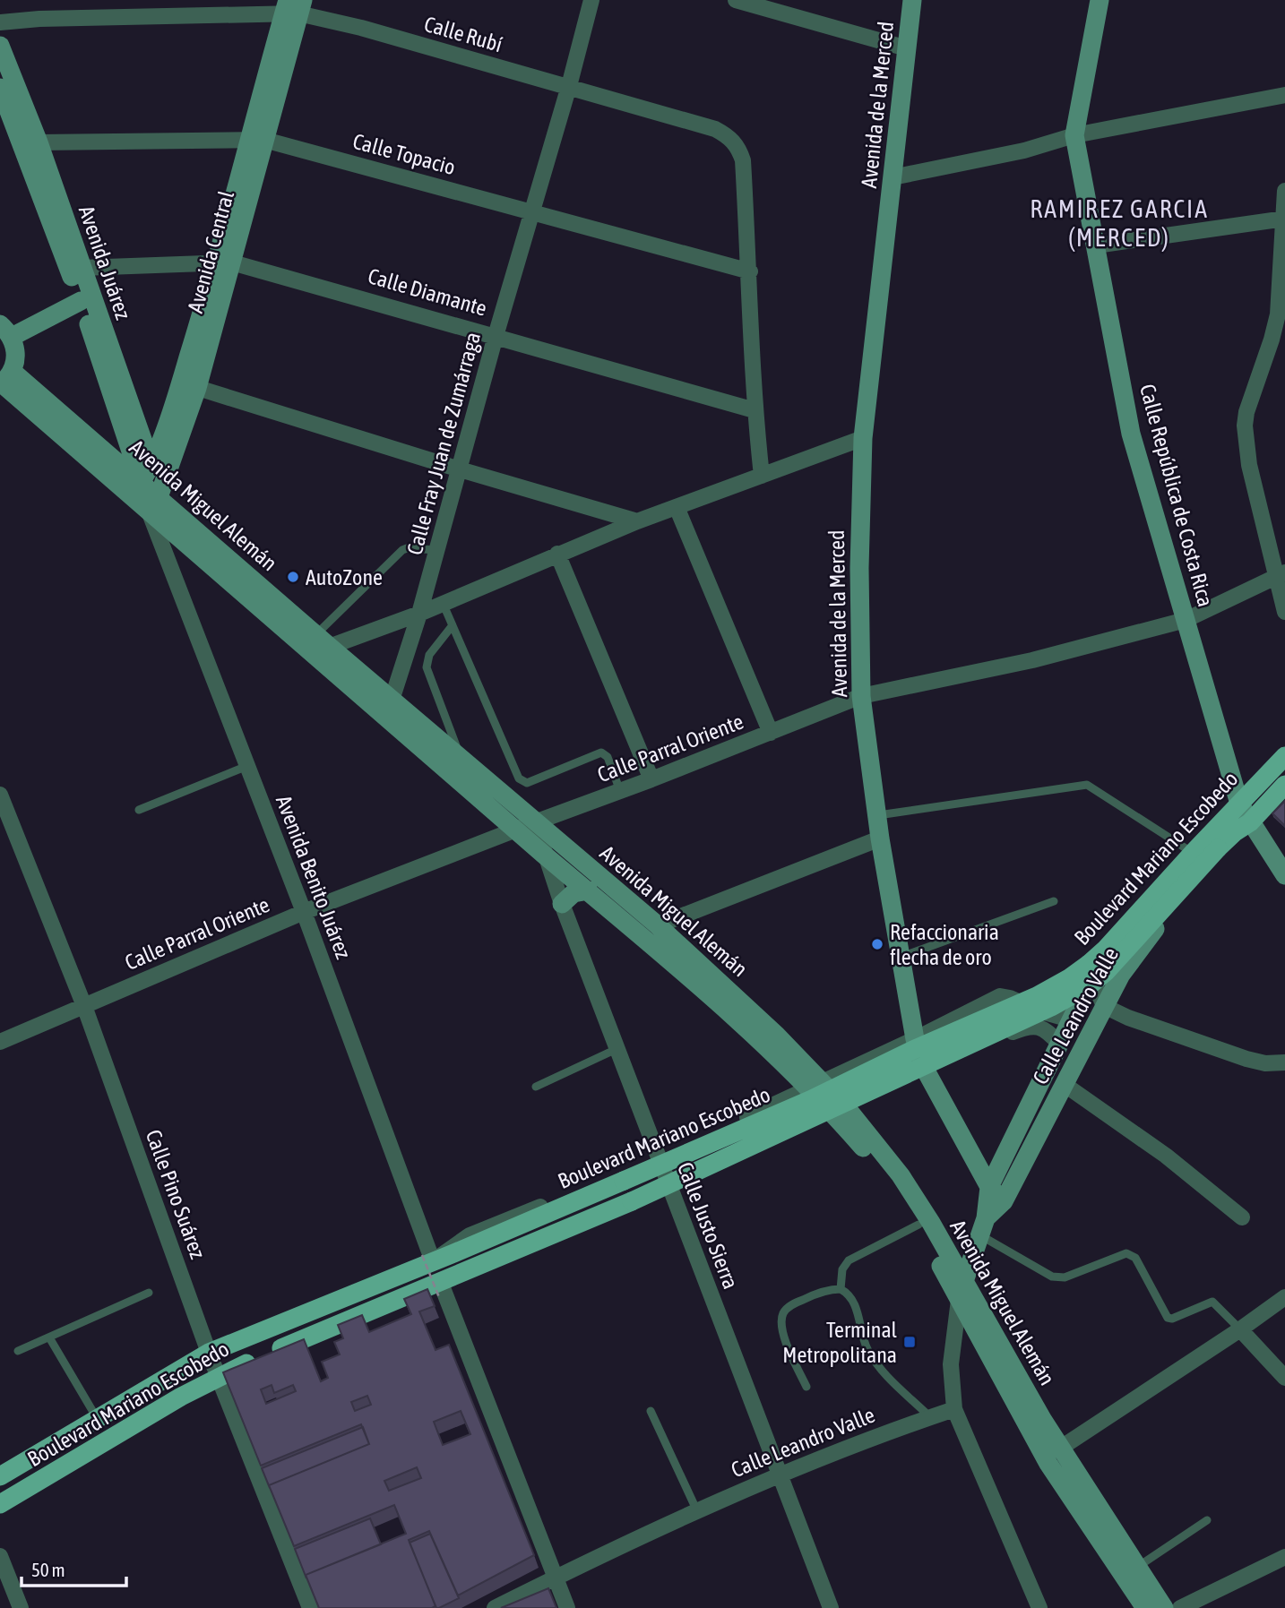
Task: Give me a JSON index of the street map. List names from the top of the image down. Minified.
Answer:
{"streets":{"main road":["Avenida de la Merced","Avenida Central","Avenida Juárez","Calle República de Costa Rica","Avenida Miguel Alemán","Boulevard Mariano Escobedo","Calle Leandro Valle"],"street":["Calle Rubí","Calle Topacio","Calle Diamante","Calle Fray Juan de Zumárraga","Calle Parral Oriente","Avenida Benito Juárez","Calle Pino Suárez","Calle Justo Sierra"]},"crossings":[["Calle Rubí","Calle Topacio"],["Calle Rubí","Avenida Central"],["Calle Rubí","Calle Fray Juan de Zumárraga"],["Avenida de la Merced","Calle Parral Oriente"],["Avenida de la Merced","Calle Leandro Valle"],["Calle Topacio","Avenida Central"],["Calle Topacio","Avenida Juárez"],["Calle Topacio","Calle Fray Juan de Zumárraga"],["Avenida Central","Avenida Juárez"],["Avenida Central","Calle Diamante"],["Avenida Central","Avenida Miguel Alemán"],["Avenida Central","Avenida Benito Juárez"],["Avenida Juárez","Calle Diamante"],["Avenida Juárez","Avenida Miguel Alemán"],["Avenida Juárez","Avenida Benito Juárez"],["Calle Diamante","Calle Fray Juan de Zumárraga"],["Calle Fray Juan de Zumárraga","Avenida Miguel Alemán"],["Calle República de Costa Rica","Calle Parral Oriente"],["Calle República de Costa Rica","Boulevard Mariano Escobedo"],["Calle República de Costa Rica","Calle Leandro Valle"],["Avenida Miguel Alemán","Calle Parral Oriente"],["Avenida Miguel Alemán","Avenida Benito Juárez"],["Avenida Miguel Alemán","Calle Leandro Valle"],["Avenida Miguel Alemán","Calle Justo Sierra"],["Calle Parral Oriente","Avenida Benito Juárez"],["Calle Parral Oriente","Calle Pino Suárez"],["Calle Parral Oriente","Calle Justo Sierra"],["Boulevard Mariano Escobedo","Avenida Benito Juárez"],["Boulevard Mariano Escobedo","Calle Leandro Valle"],["Boulevard Mariano Escobedo","Calle Pino Suárez"],["Calle Leandro Valle","Calle Justo Sierra"]],"districts":["RAMIREZ GARCIA (MERCED)"],"places":{"other":["AutoZone","Refaccionaria flecha de oro"],"transit":["Terminal Metropolitana"]},"scale_bar":"50 m"}
